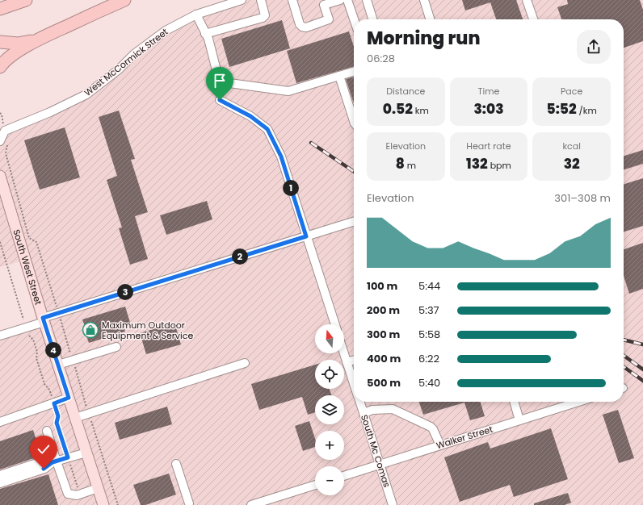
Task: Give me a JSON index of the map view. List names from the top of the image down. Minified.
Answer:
{"streets":{"main road":["South West Street"],"street":["West McCormick Street","Walker Street","South Mc Comas"]},"crossings":[["Walker Street","South Mc Comas"]],"places":{"shop":["Maximum Outdoor Equipment & Service"]},"north":"top","page":{"heading":["Morning run","06:28"],"stats":[["Distance","0.52 km"],["Time","3:03"],["Pace","5:52 /km"],["Elevation","8 m"],["Heart rate","132 bpm"],["kcal","32"]],"pins":["1","2","3","4"],"chart":["Elevation","301–308 m"],"list":[{"name":"100 m","note":"5:44"},{"name":"200 m","note":"5:37"},{"name":"300 m","note":"5:58"},{"name":"400 m","note":"6:22"},{"name":"500 m","note":"5:40"}],"map_buttons":["+","−"]}}
